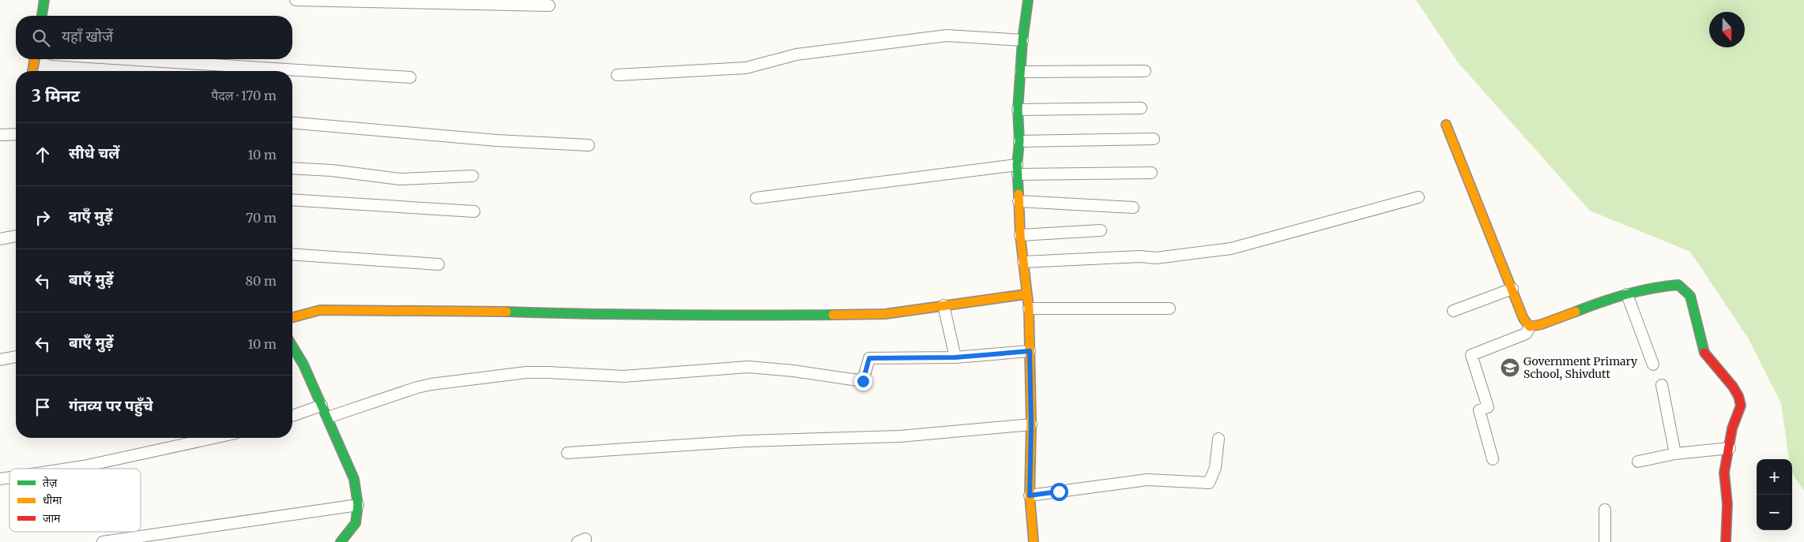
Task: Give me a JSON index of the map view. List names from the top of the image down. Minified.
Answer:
{"places":{"school or university":["Government Primary School, Shivdutt"]},"legend":["तेज़","धीमा","जाम"],"north":"bottom","page":{"search":"यहाँ खोजें","heading":["3 मिनट","पैदल · 170 m"],"list":[["सीधे चलें","10 m"],["दाएँ मुड़ें","70 m"],["बाएँ मुड़ें","80 m"],["बाएँ मुड़ें","10 m"],"गंतव्य पर पहुँचे"],"map_buttons":["+","−"]}}
